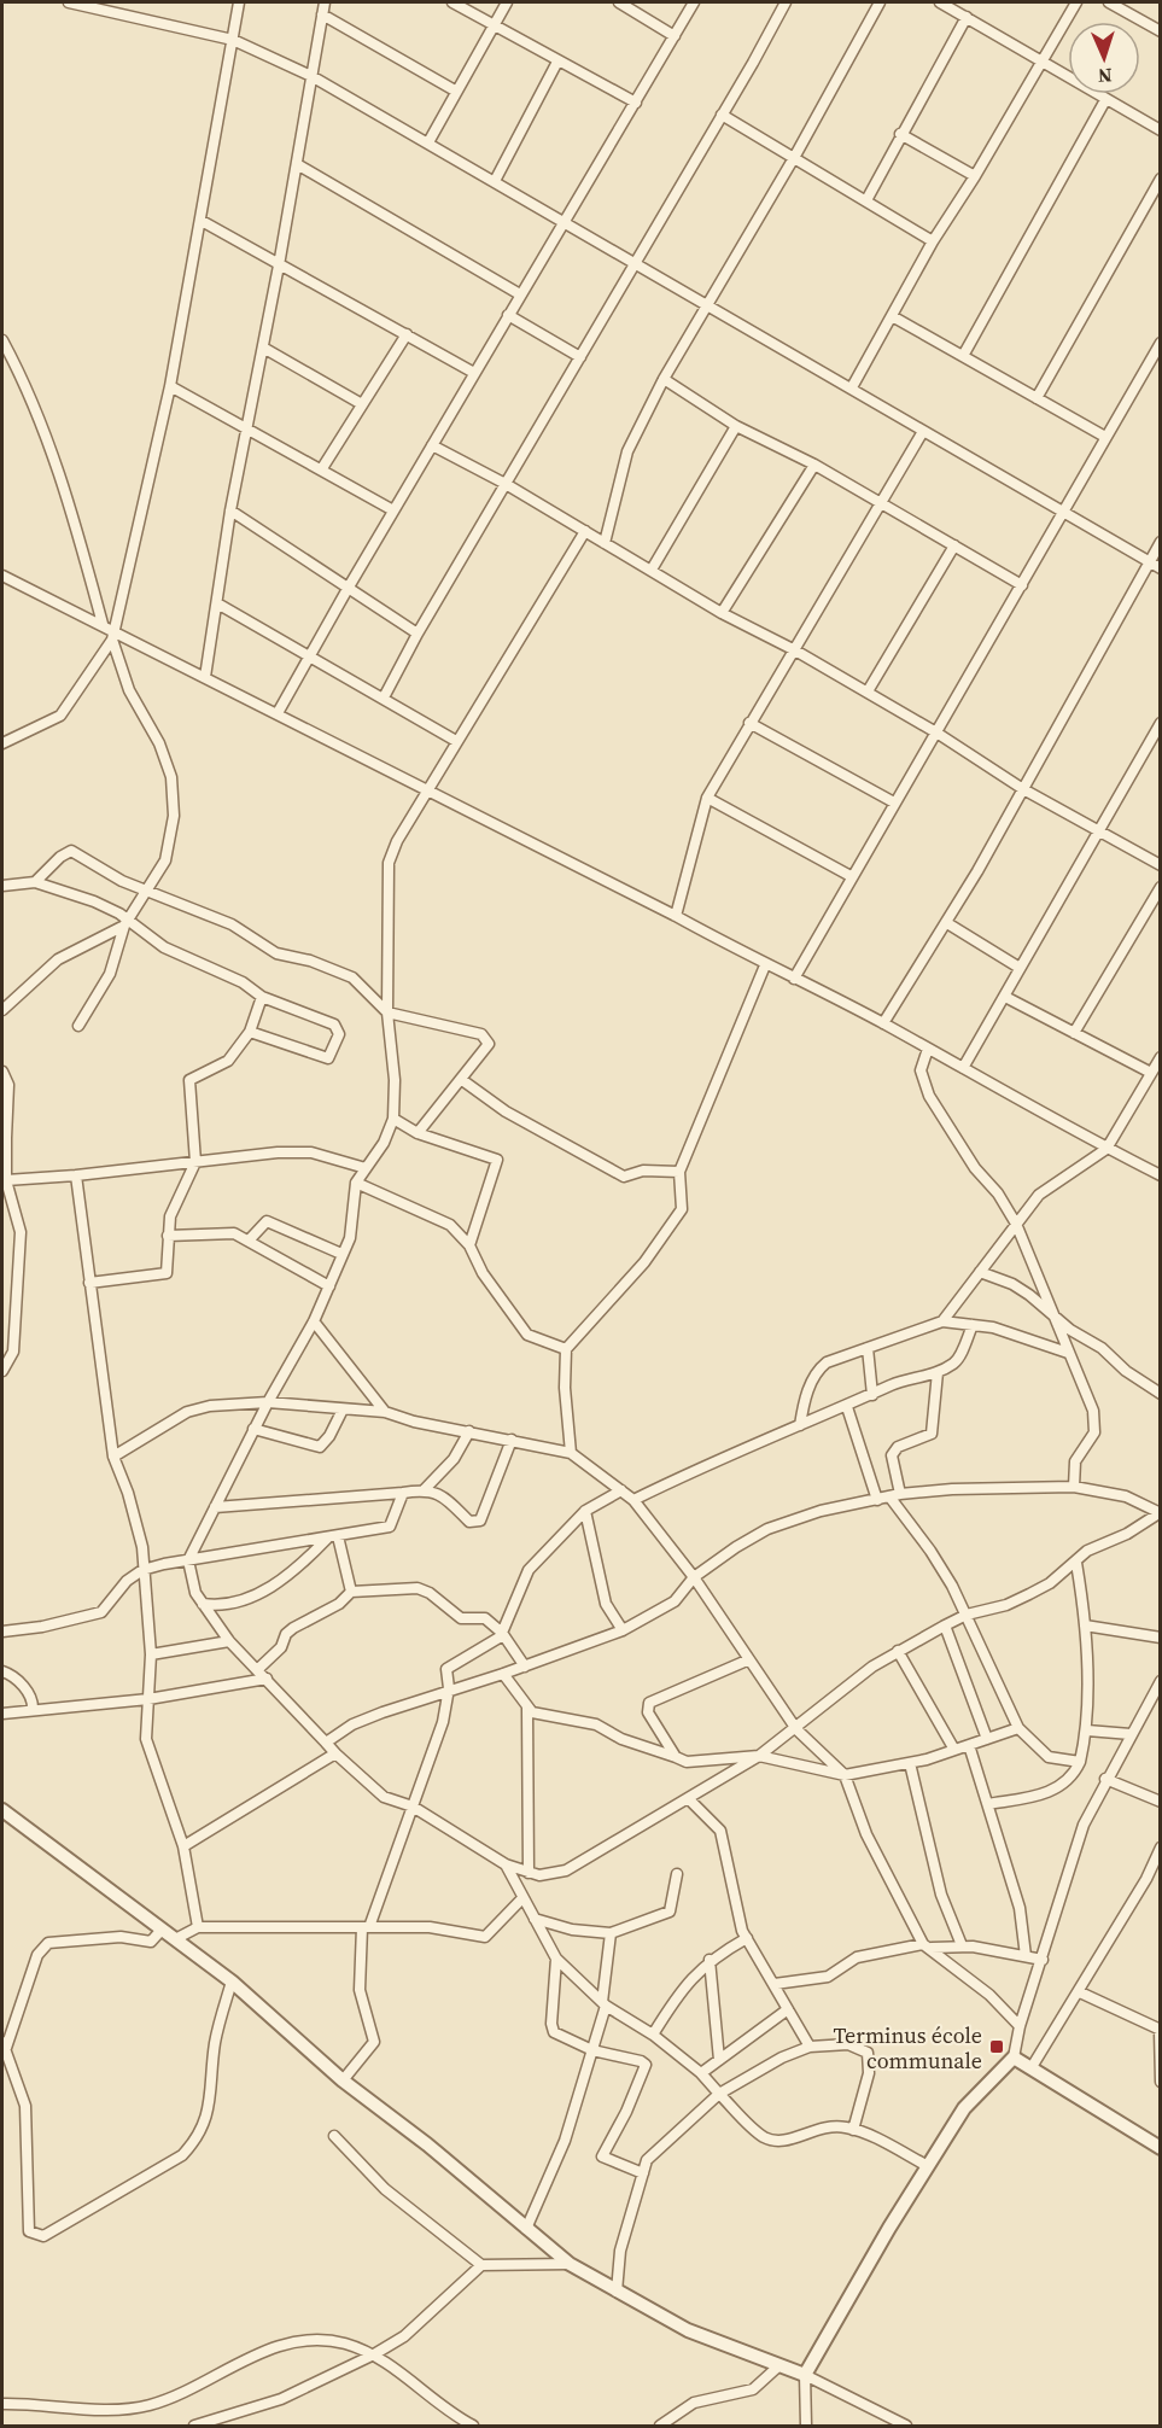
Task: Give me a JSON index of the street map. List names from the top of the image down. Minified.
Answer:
{"places":{"transit":["Terminus école communale"]},"north":"bottom"}
